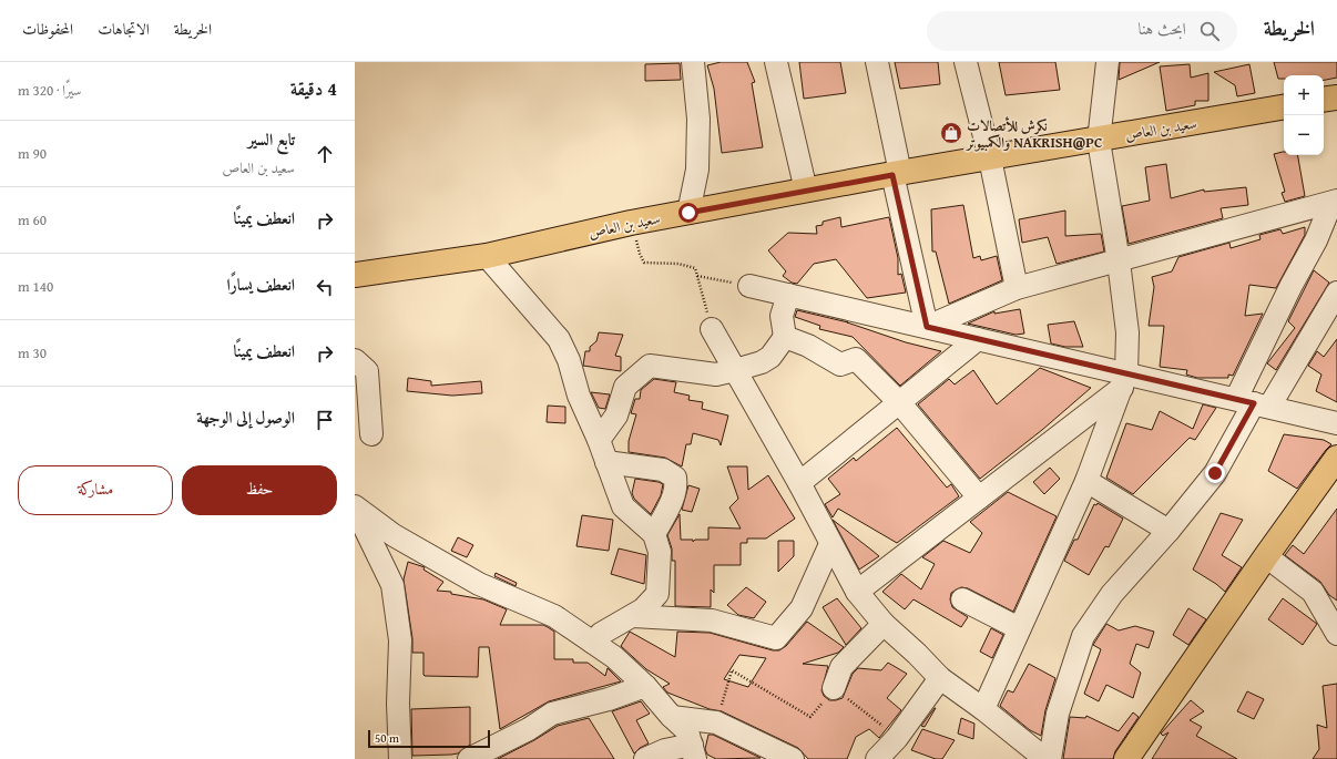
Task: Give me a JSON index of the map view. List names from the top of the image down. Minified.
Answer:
{"streets":{"main road":["سعيد بن العاص"]},"places":{"shop":["نكرش للأتصالات والكمبيوتر NAKRISH@PC"]},"scale_bar":"50 m","page":{"header":"الخريطة","search":"ابحث هنا","nav":["الخريطة","الاتجاهات","المحفوظات"],"heading":["4 دقيقة","سيرًا · 320 m"],"map_buttons":["+","−"],"list":[["تابع السير","سعيد بن العاص","90 m"],["انعطف يمينًا","60 m"],["انعطف يسارًا","140 m"],["انعطف يمينًا","30 m"],"الوصول إلى الوجهة"],"buttons":["حفظ","مشاركة"],"scale":"50 m"}}
